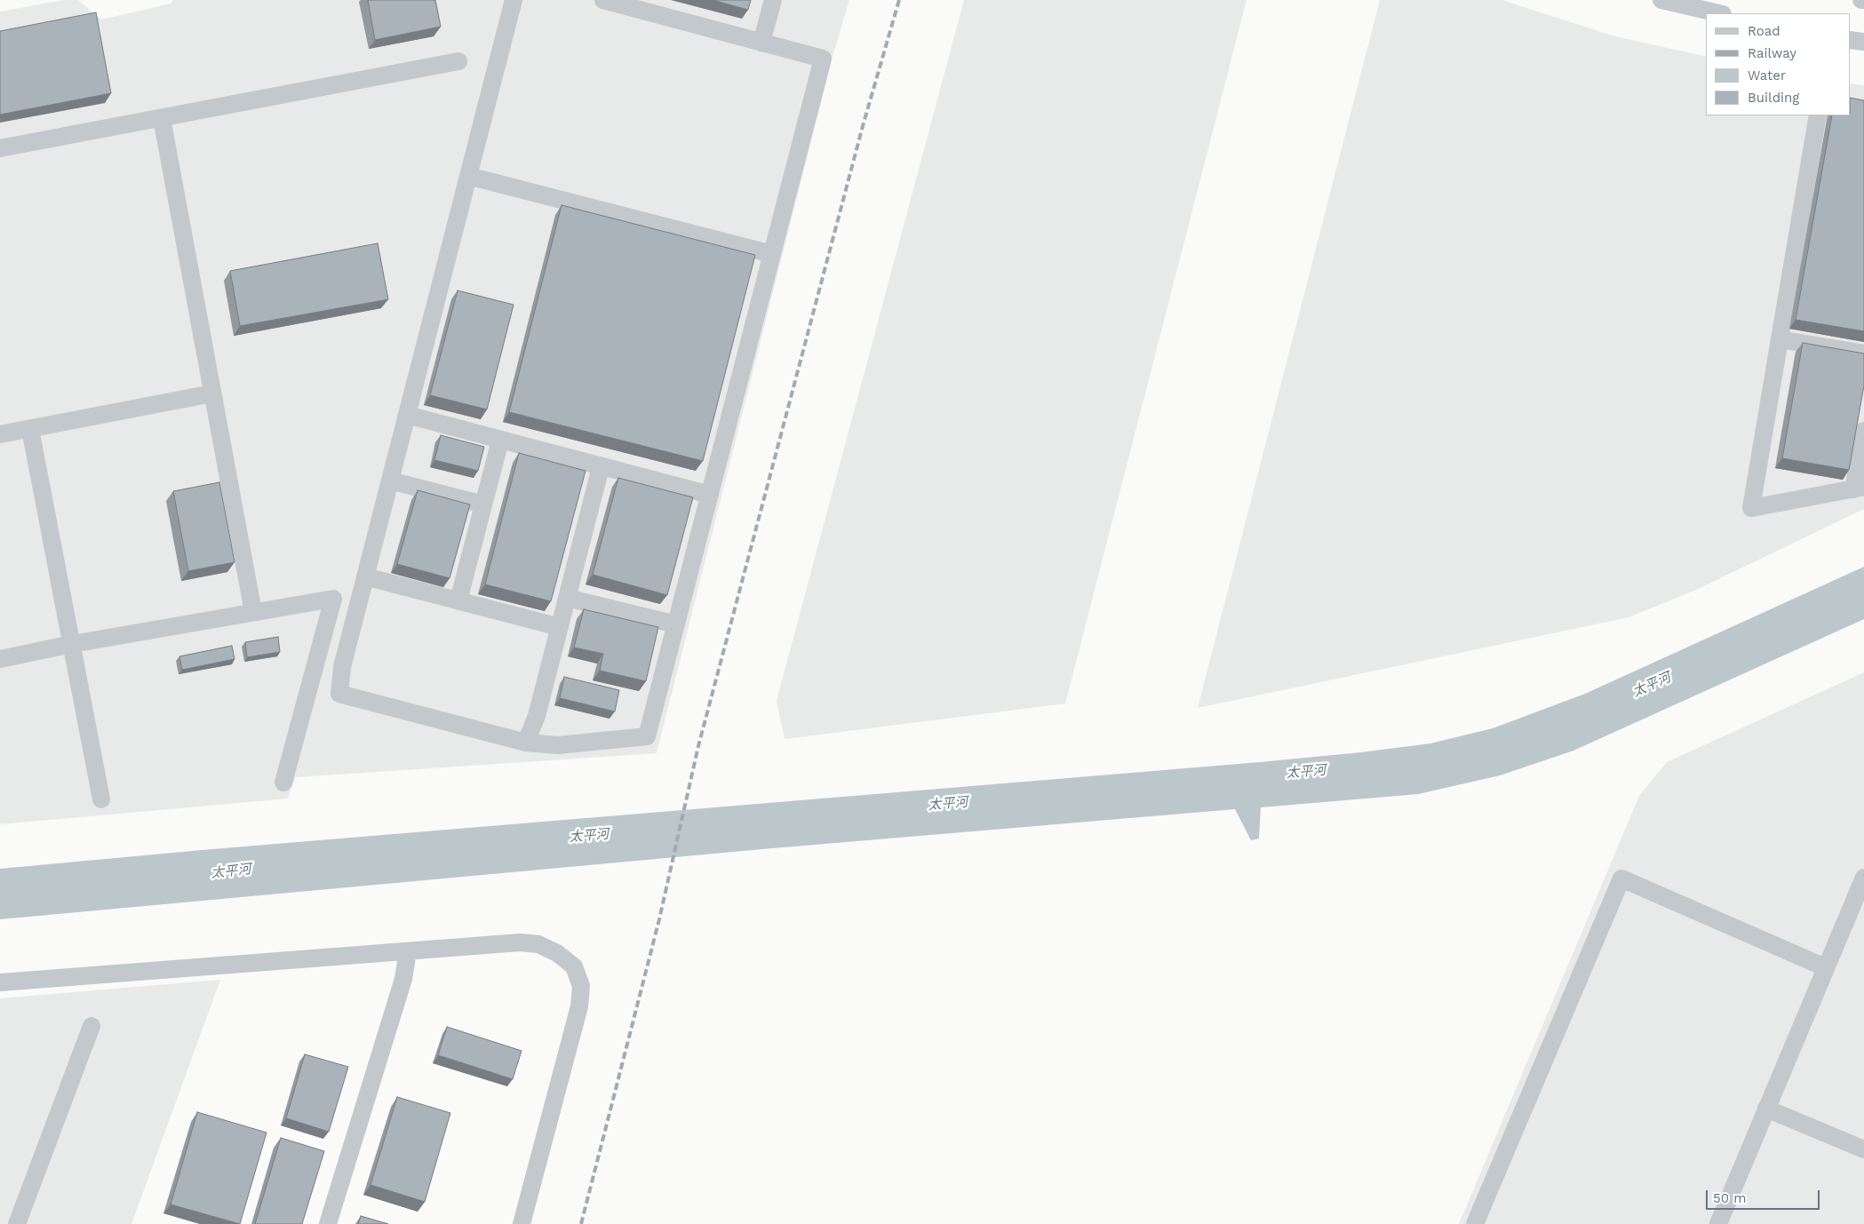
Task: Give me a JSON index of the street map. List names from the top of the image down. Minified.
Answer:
{"water":["太平河"],"legend":["Road","Railway","Water","Building"],"scale_bar":"50 m"}
